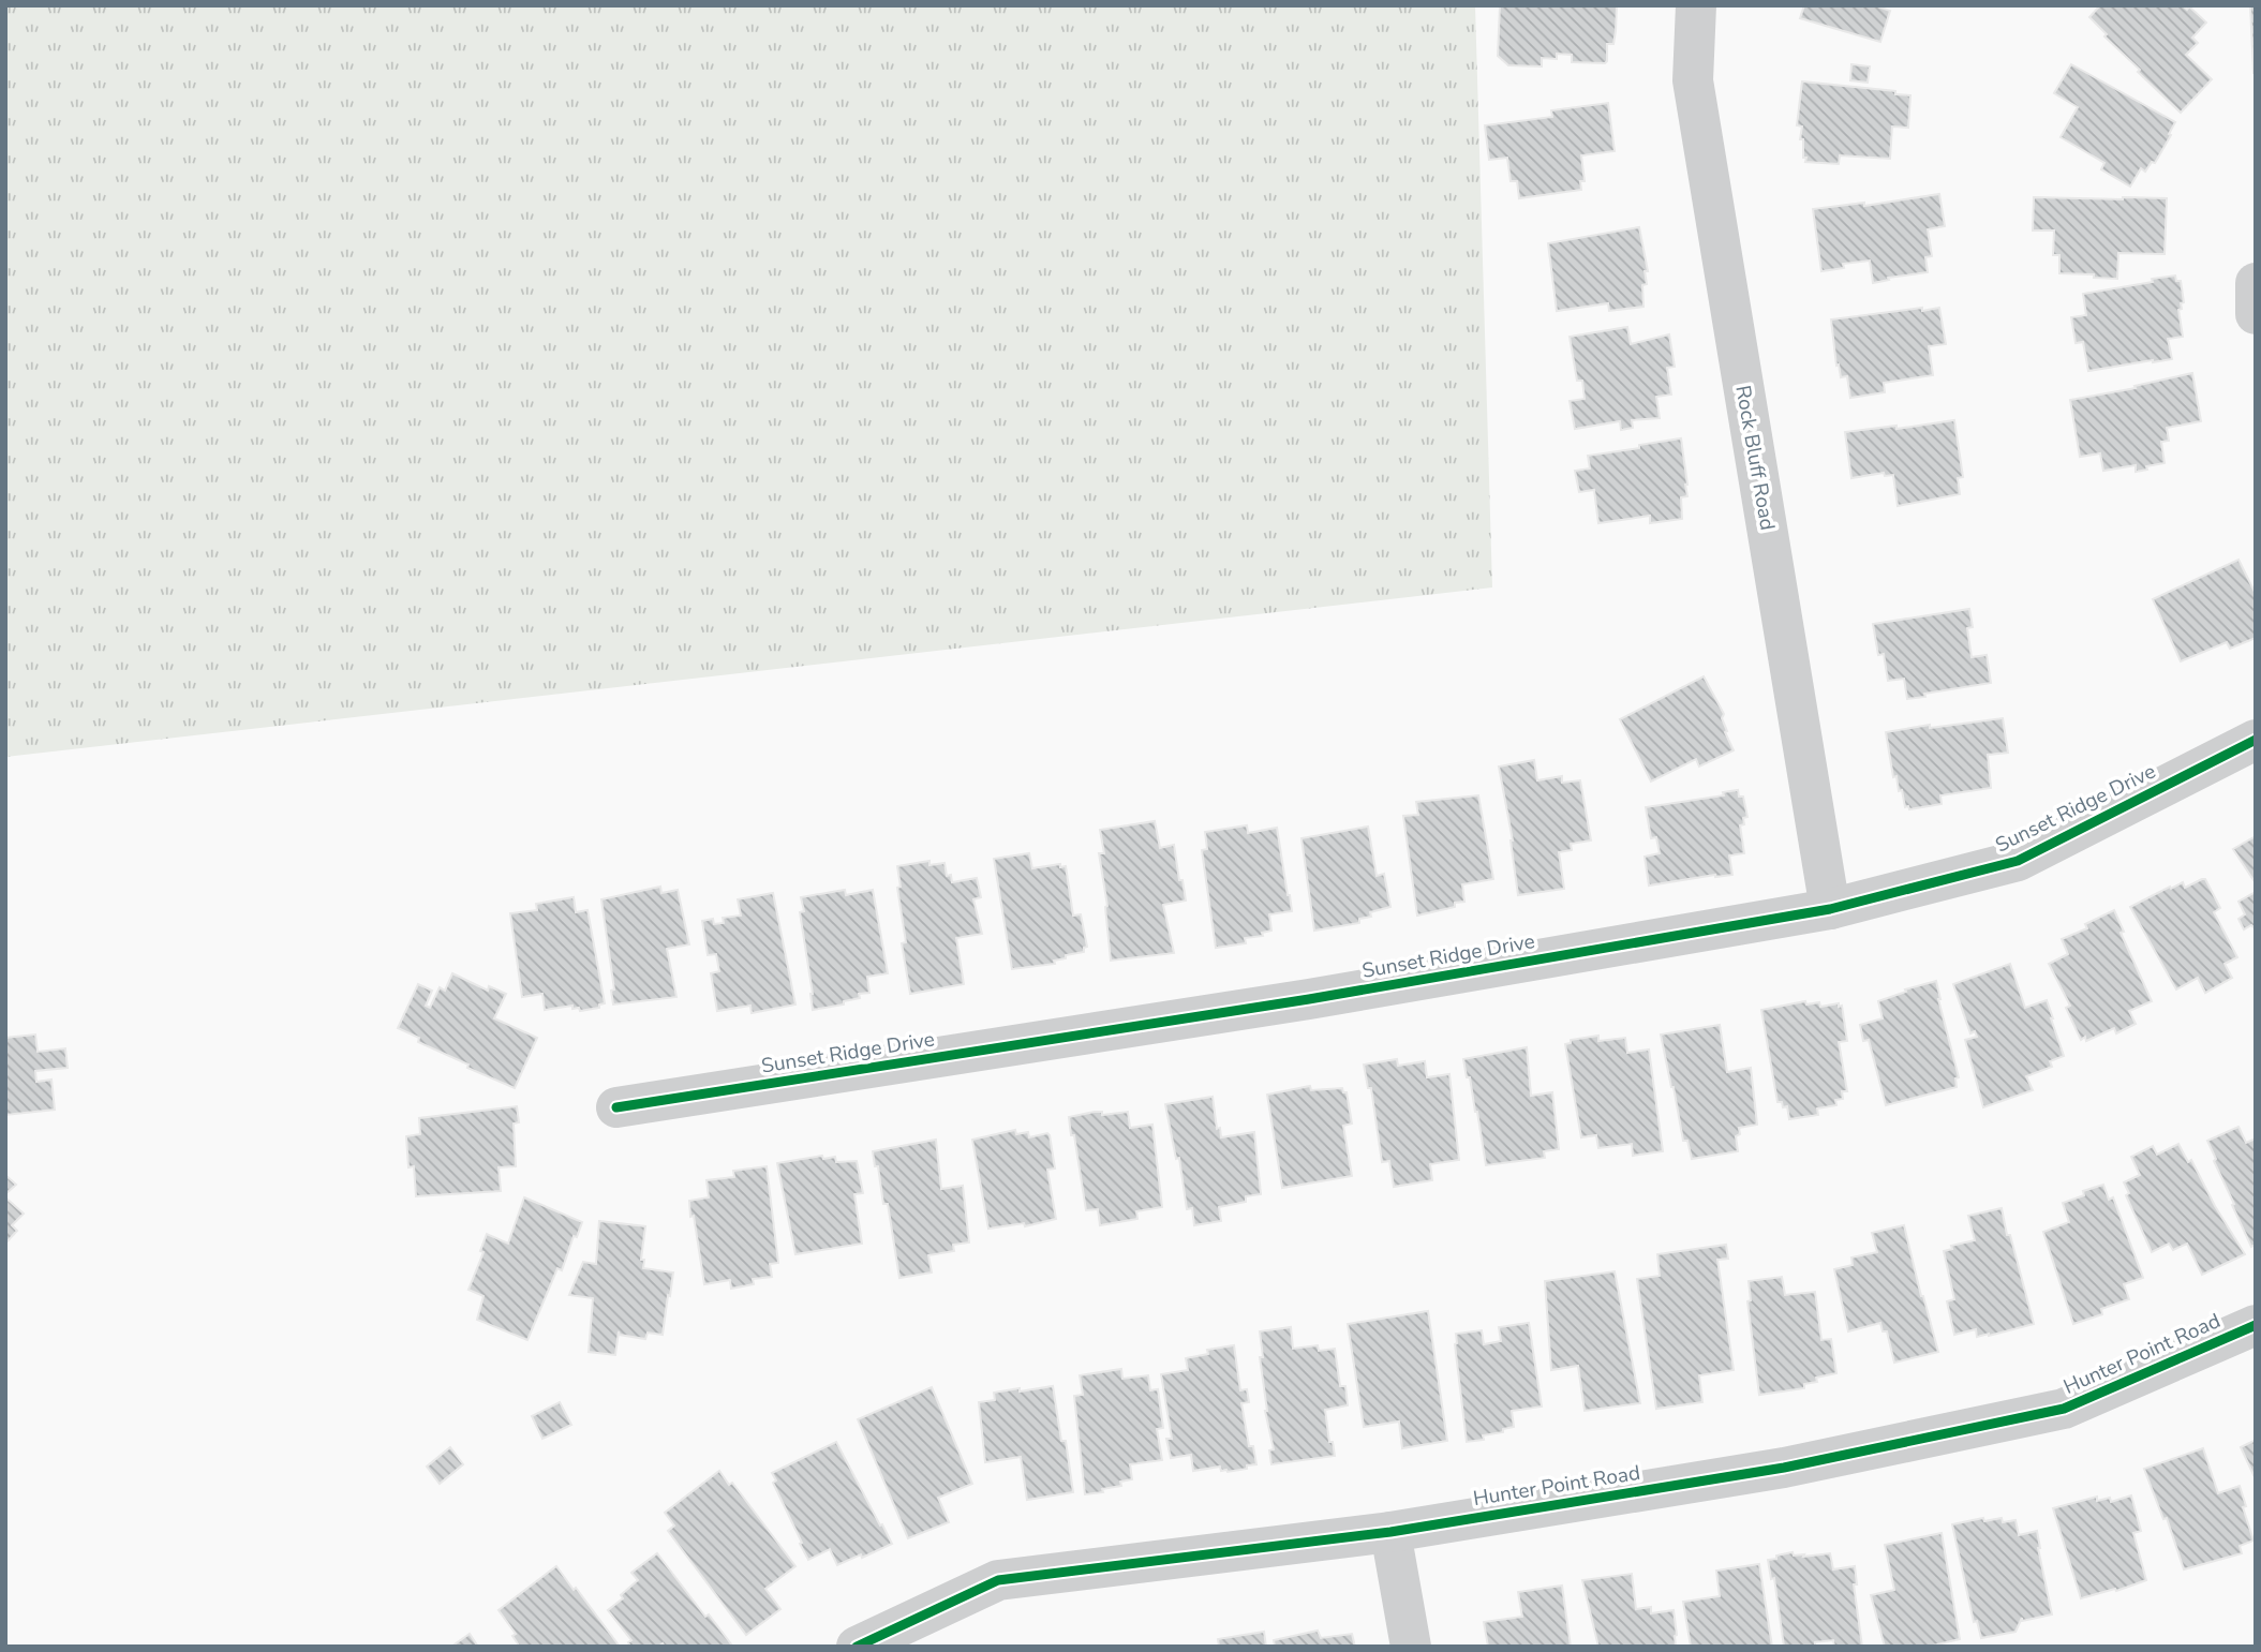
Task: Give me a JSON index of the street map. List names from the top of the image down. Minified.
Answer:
{"streets":{"street":["Rock Bluff Road","Sunset Ridge Drive","Hunter Point Road"]},"crossings":[["Rock Bluff Road","Sunset Ridge Drive"]]}
